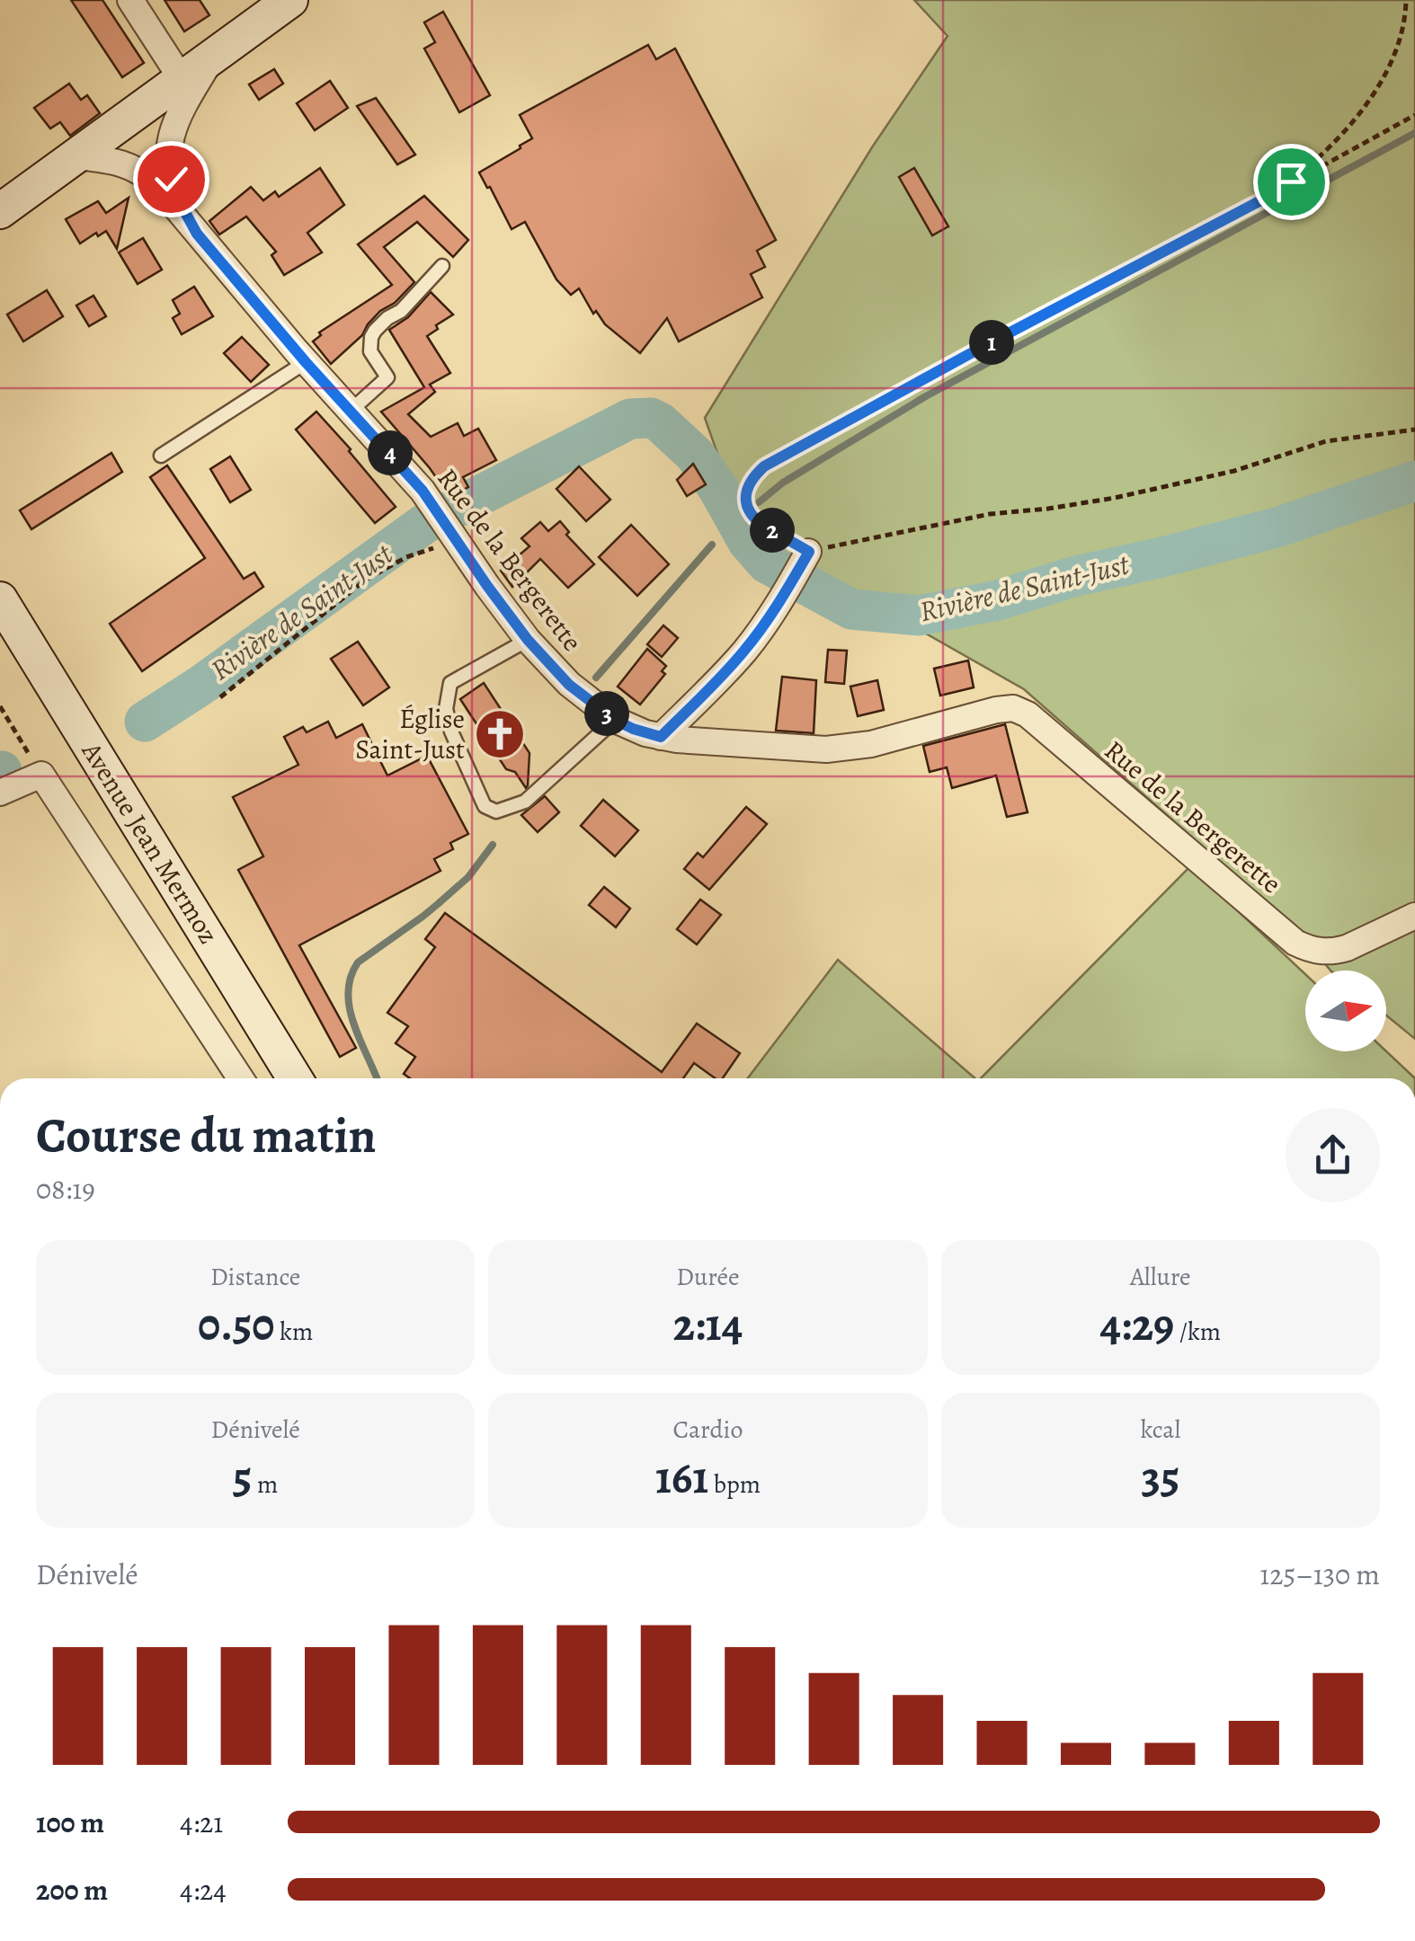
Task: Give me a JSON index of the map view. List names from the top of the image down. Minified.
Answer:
{"streets":{"main road":["Avenue Jean Mermoz"],"street":["Rue de la Bergerette"]},"water":["Rivière de Saint-Just"],"places":{"church":["Église Saint-Just"]},"north":"right","page":{"pins":["1","4","2","3"],"heading":["Course du matin","08:19"],"stats":[["Distance","0.50 km"],["Durée","2:14"],["Allure","4:29 /km"],["Dénivelé","5 m"],["Cardio","161 bpm"],["kcal","35"]],"chart":["Dénivelé","125–130 m"],"list":[{"name":"100 m","note":"4:21"},{"name":"200 m","note":"4:24"}]}}
